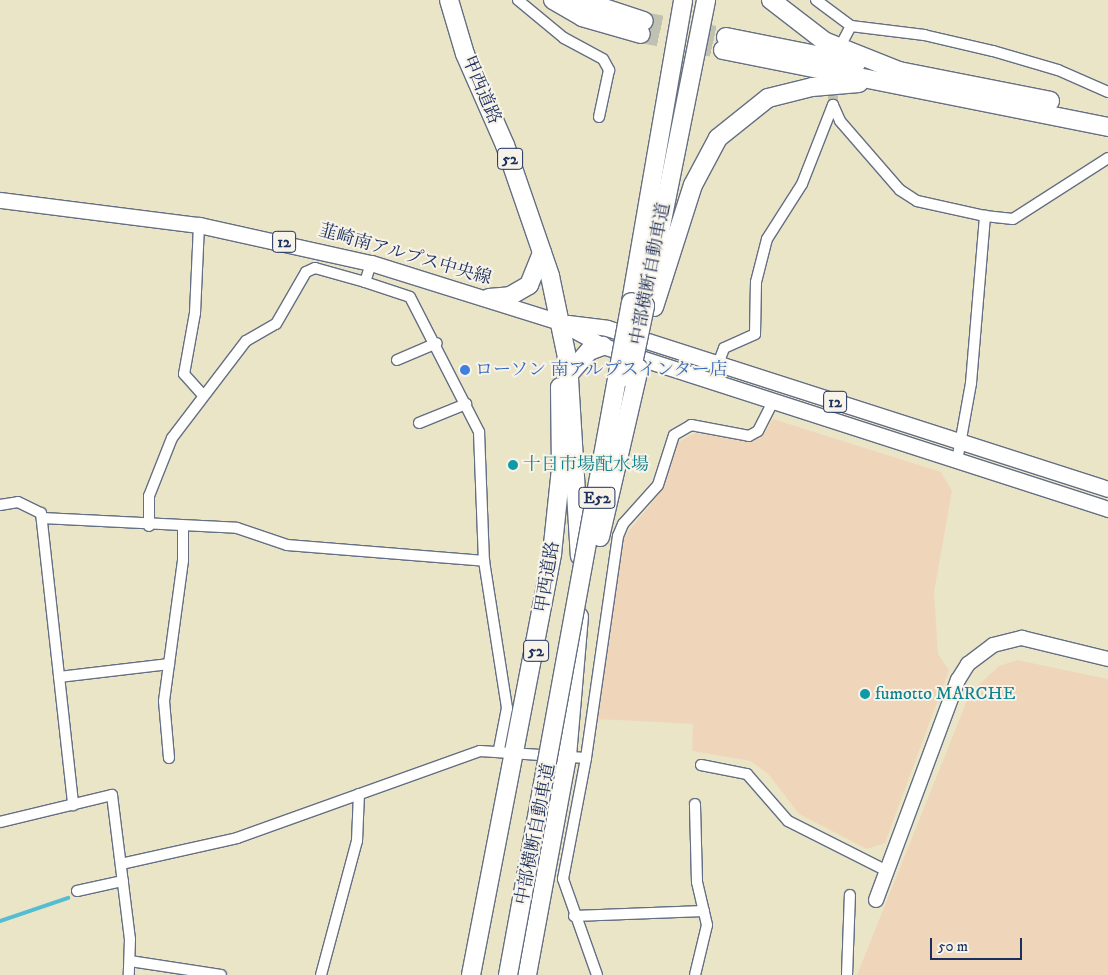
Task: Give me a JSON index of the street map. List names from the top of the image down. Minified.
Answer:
{"streets":{"highway":["甲西道路","52","中部横断自動車道","E52"],"main road":["12","韮崎南アルプス中央線"]},"crossings":[["甲西道路","12"],["甲西道路","韮崎南アルプス中央線"],["12","韮崎南アルプス中央線"]],"places":["ローソン 南アルプスインター店","十日市場配水場","fumotto MARCHE"],"scale_bar":"50 m"}
